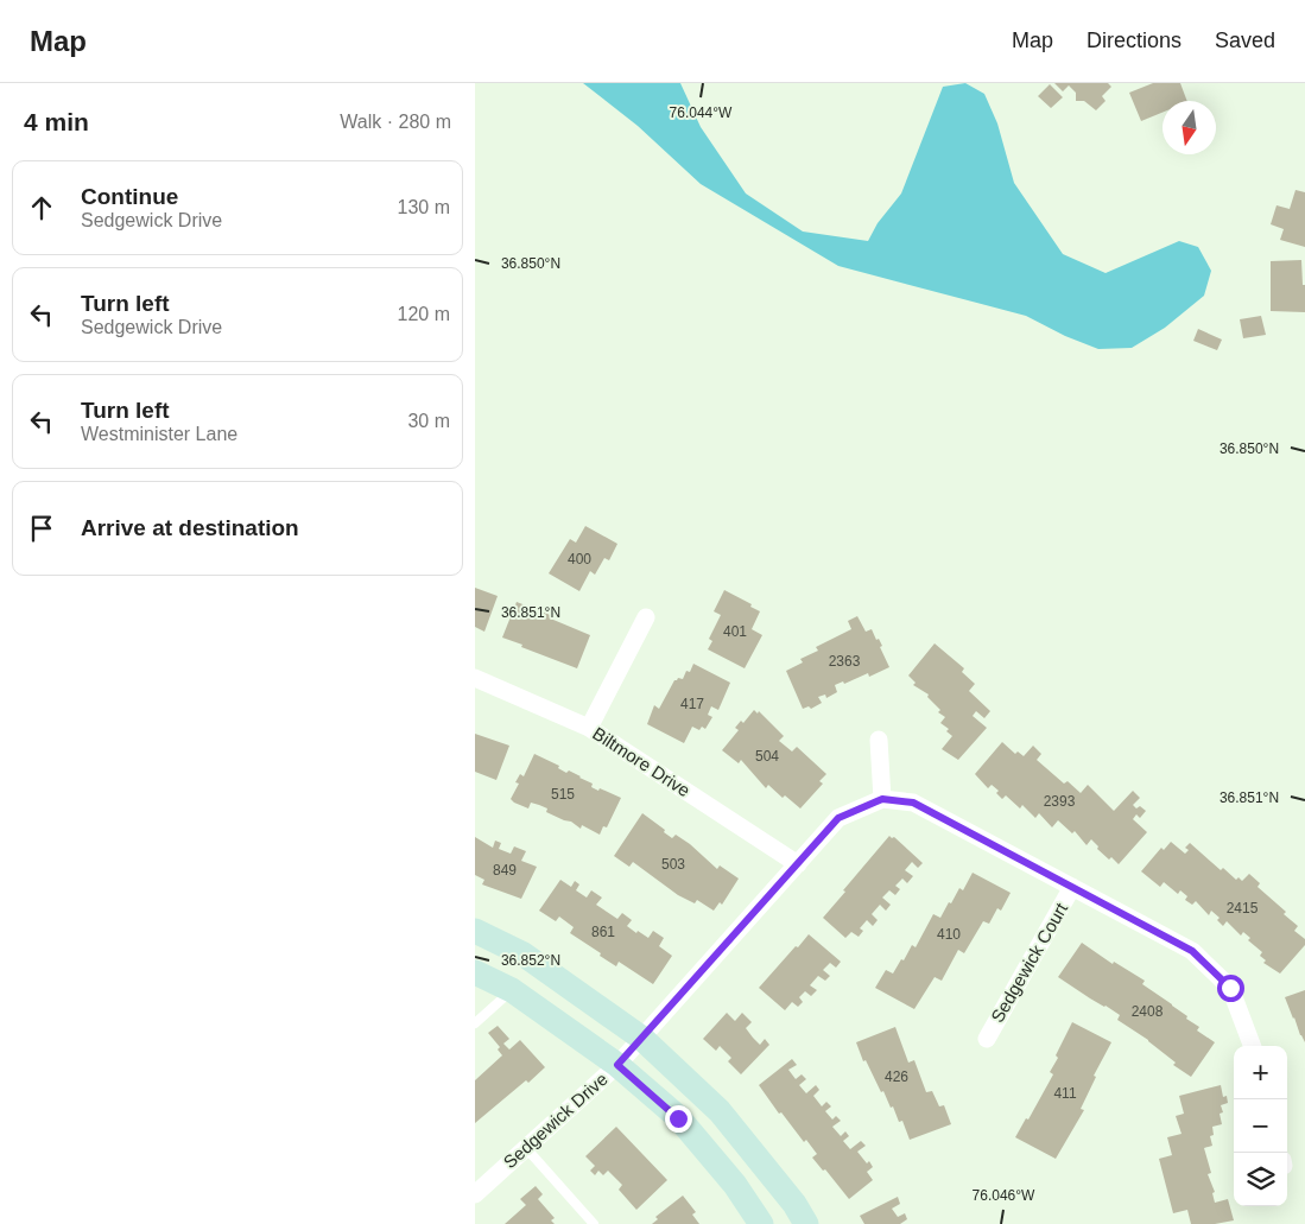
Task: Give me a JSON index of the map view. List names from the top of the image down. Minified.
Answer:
{"streets":{"street":["Biltmore Drive","Sedgewick Court","Sedgewick Drive"]},"crossings":[["Biltmore Drive","Sedgewick Drive"],["Sedgewick Court","Sedgewick Drive"]],"house_numbers":["400","401","2363","417","504","515","2393","503","849","2415","861","410","2408","426","411"],"north":"bottom","page":{"header":"Map","nav":["Map","Directions","Saved"],"heading":["4 min","Walk · 280 m"],"list":[["Continue","Sedgewick Drive","130 m"],["Turn left","Sedgewick Drive","120 m"],["Turn left","Westminister Lane","30 m"],"Arrive at destination"],"map_buttons":["+","−"]},"coordinates":["76.044°W","36.850°N","36.851°N","36.852°N","76.046°W"]}
